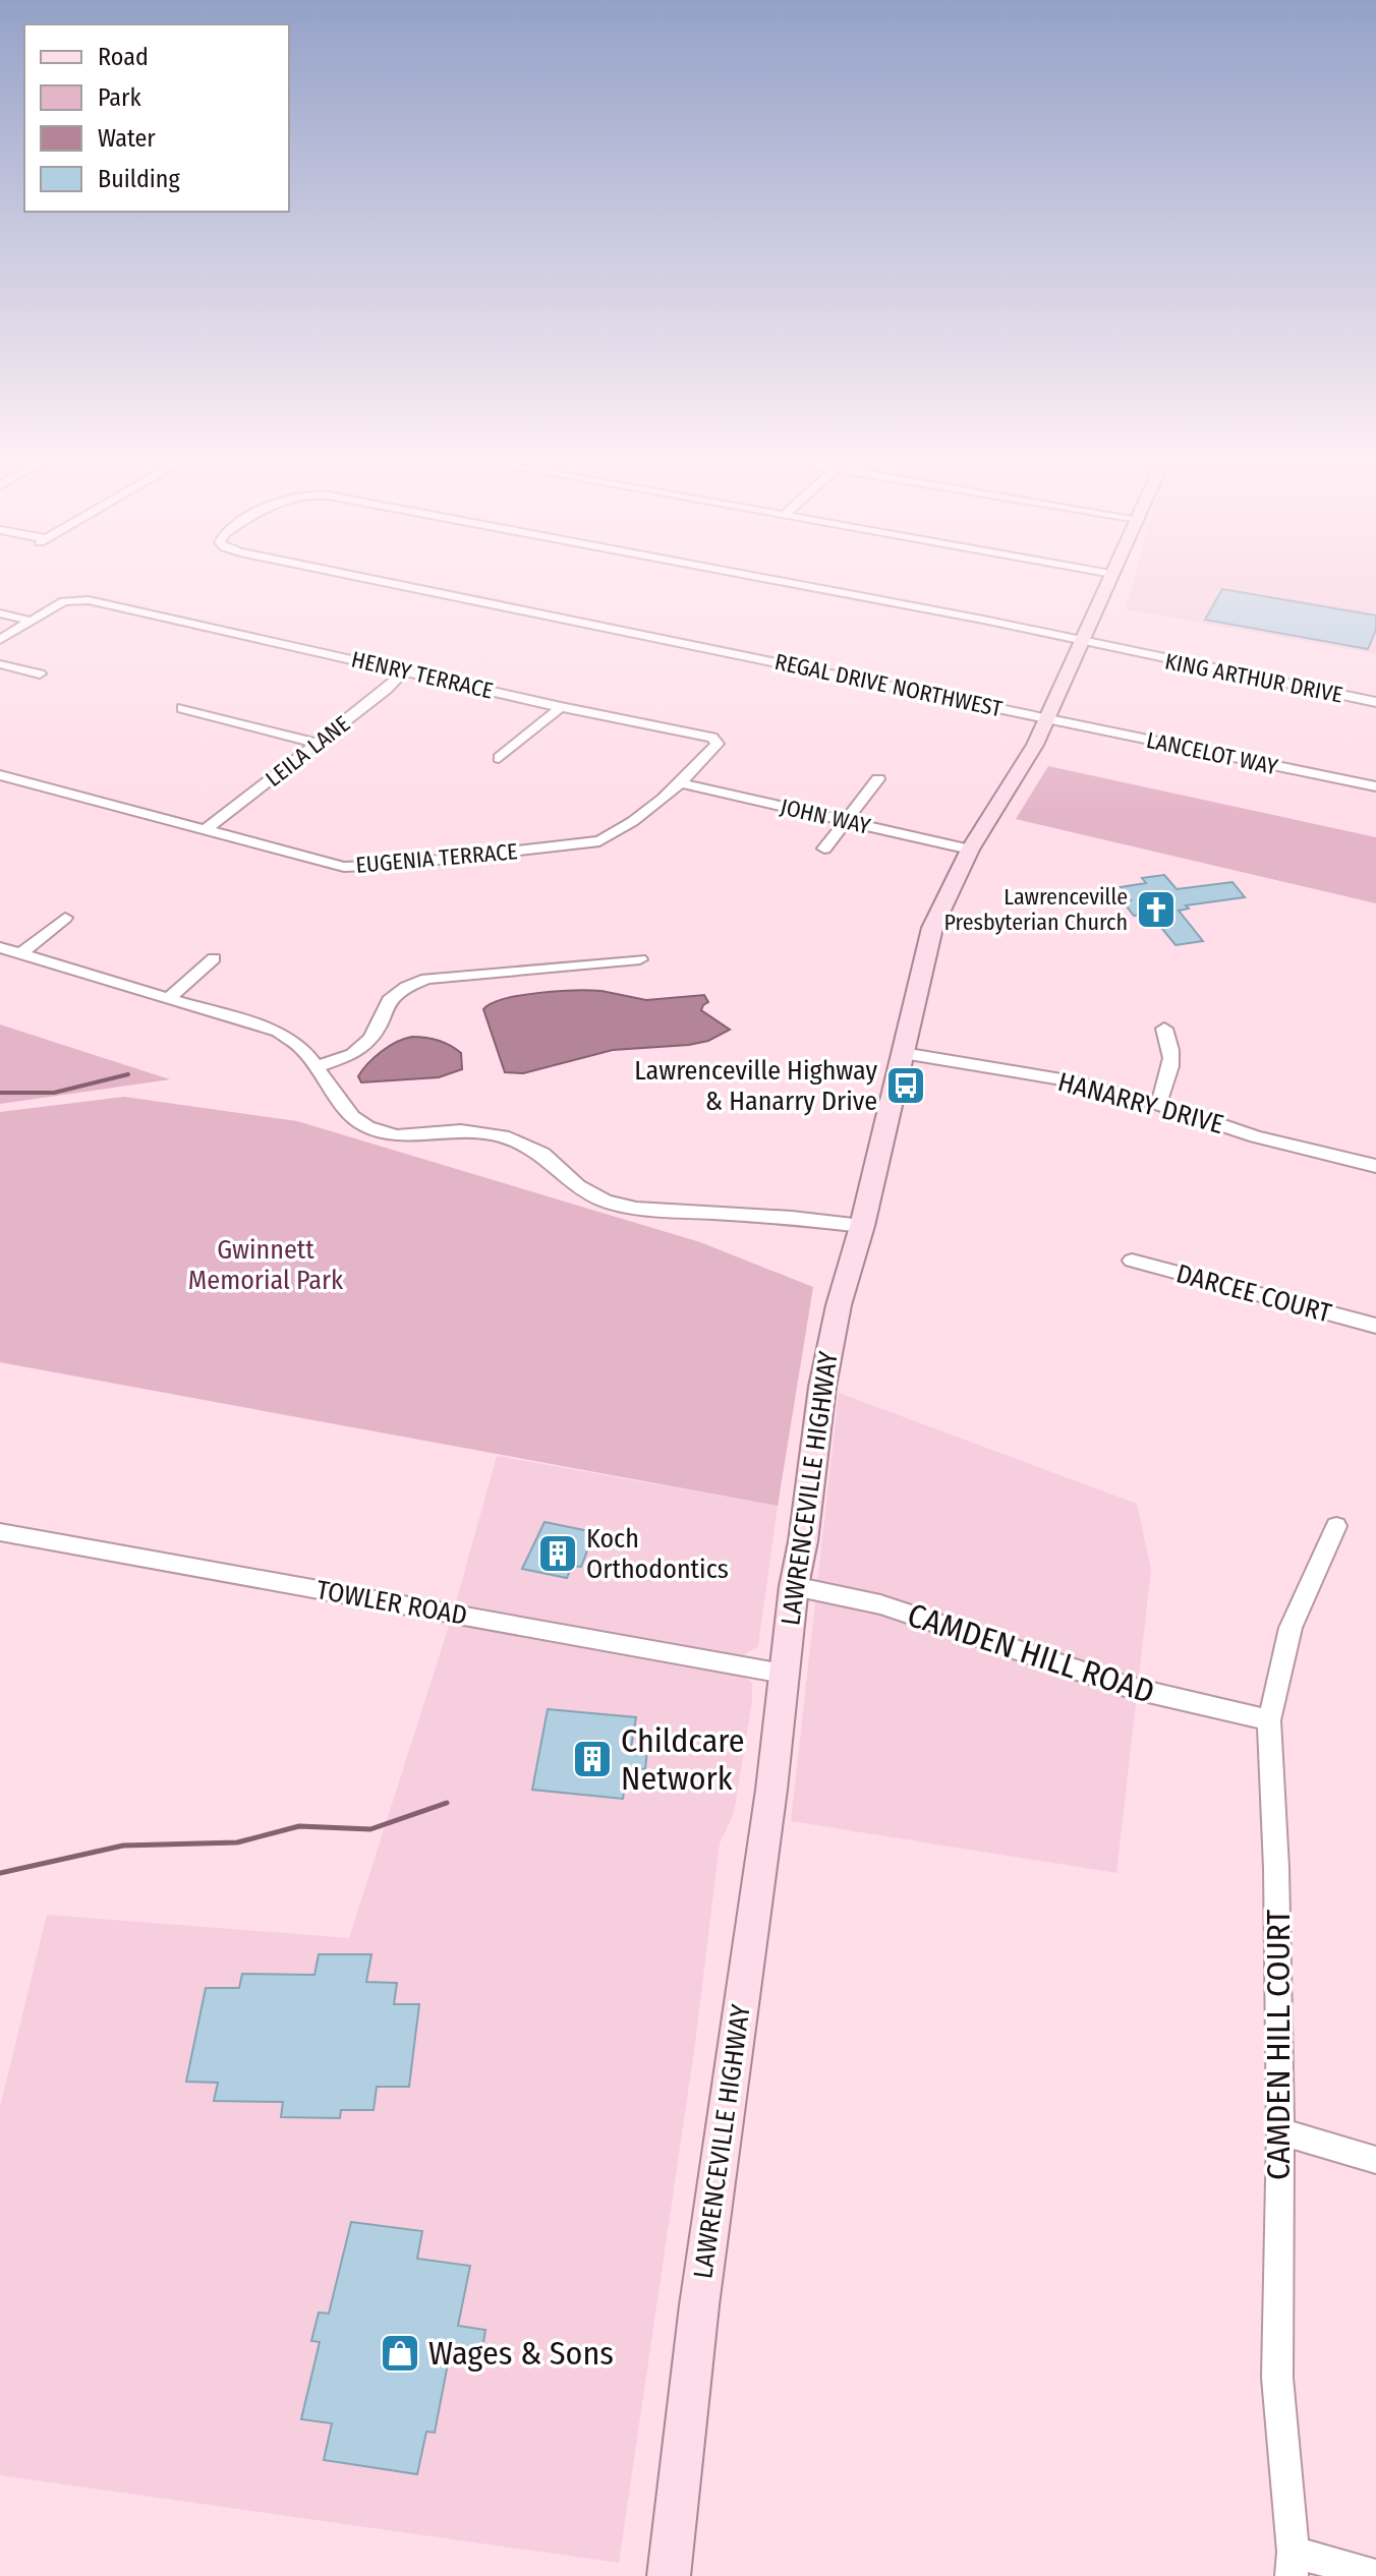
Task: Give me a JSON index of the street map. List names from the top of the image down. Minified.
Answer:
{"streets":{"main road":["LAWRENCEVILLE HIGHWAY"],"street":["HENRY TERRACE","KING ARTHUR DRIVE","REGAL DRIVE NORTHWEST","LEILA LANE","LANCELOT WAY","JOHN WAY","EUGENIA TERRACE","HANARRY DRIVE","DARCEE COURT","TOWLER ROAD","CAMDEN HILL ROAD","CAMDEN HILL COURT"]},"crossings":[["HENRY TERRACE","LEILA LANE"],["HENRY TERRACE","EUGENIA TERRACE"],["KING ARTHUR DRIVE","REGAL DRIVE NORTHWEST"],["KING ARTHUR DRIVE","LAWRENCEVILLE HIGHWAY"],["REGAL DRIVE NORTHWEST","LANCELOT WAY"],["REGAL DRIVE NORTHWEST","LAWRENCEVILLE HIGHWAY"],["LEILA LANE","EUGENIA TERRACE"],["LANCELOT WAY","LAWRENCEVILLE HIGHWAY"],["JOHN WAY","EUGENIA TERRACE"],["JOHN WAY","LAWRENCEVILLE HIGHWAY"],["HANARRY DRIVE","LAWRENCEVILLE HIGHWAY"],["LAWRENCEVILLE HIGHWAY","TOWLER ROAD"],["LAWRENCEVILLE HIGHWAY","CAMDEN HILL ROAD"],["CAMDEN HILL ROAD","CAMDEN HILL COURT"]],"parks":["Gwinnett Memorial Park"],"places":{"church":["Lawrenceville Presbyterian Church"],"bus stop":["Lawrenceville Highway & Hanarry Drive"],"building":["Koch Orthodontics","Childcare Network"],"shop":["Wages & Sons"]},"legend":["Road","Park","Water","Building"]}
